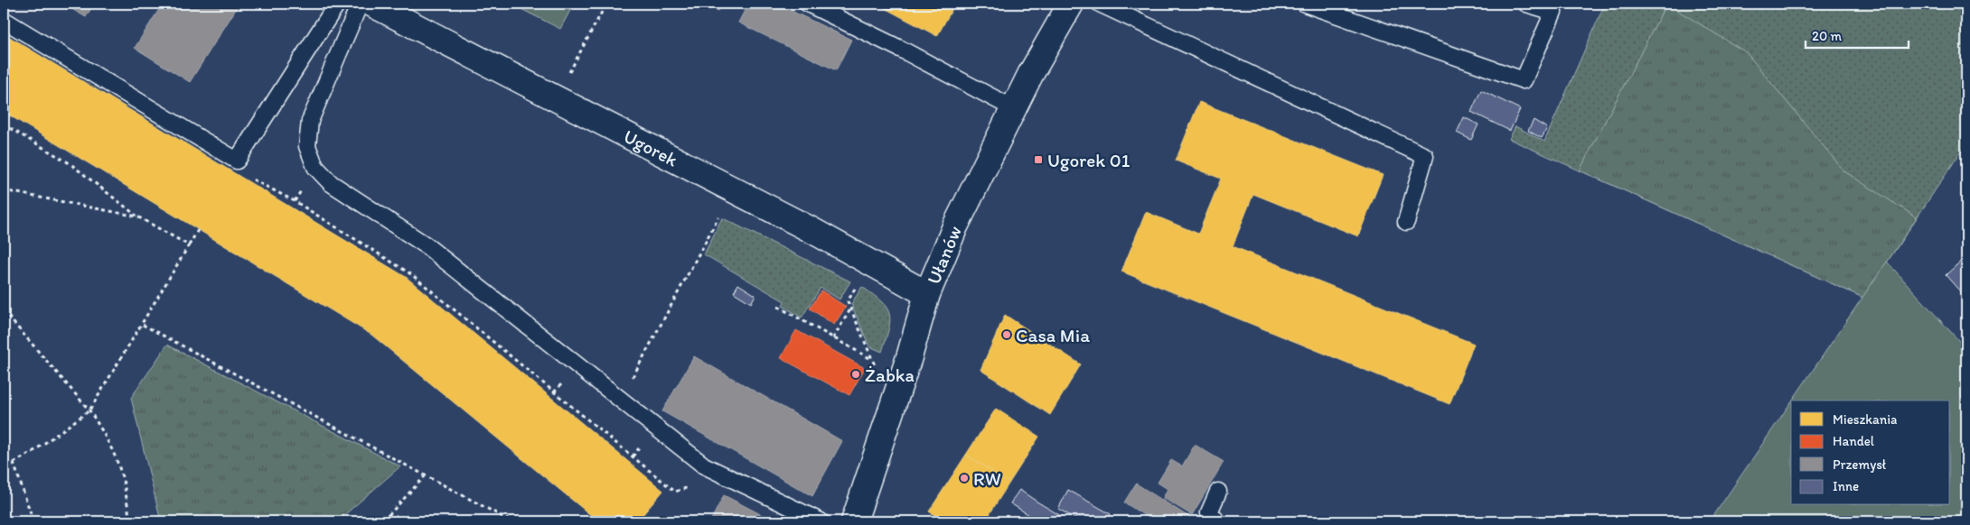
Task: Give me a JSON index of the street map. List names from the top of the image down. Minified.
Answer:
{"streets":{"street":["Ugorek","Ułanów"]},"crossings":[["Ugorek","Ułanów"]],"places":{"transit":["Ugorek 01"],"other":["Casa Mia","Żabka","RW"]},"legend":["Mieszkania","Handel","Przemysł","Inne"],"scale_bar":"20 m"}
